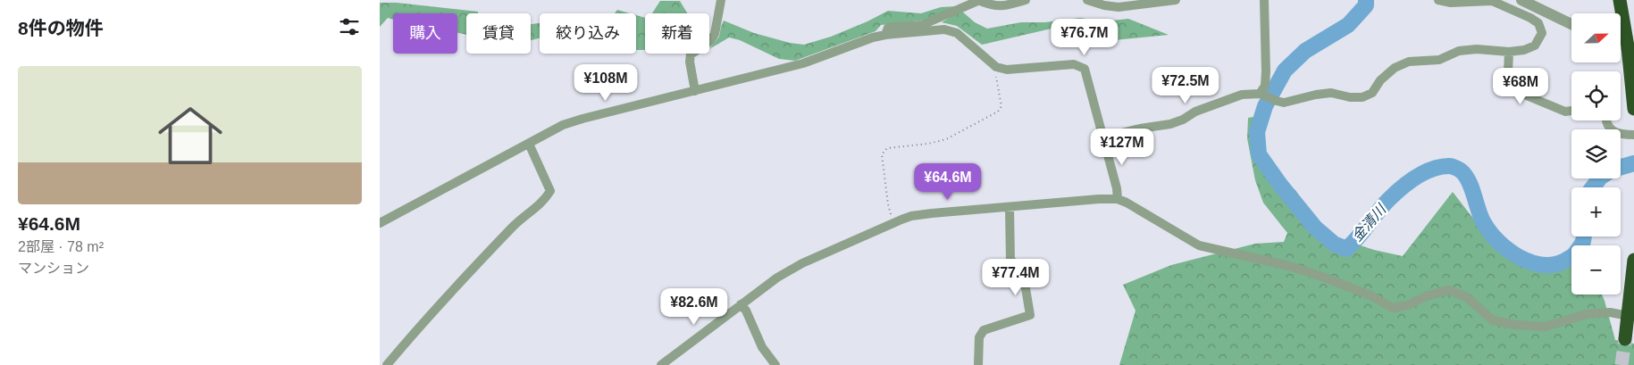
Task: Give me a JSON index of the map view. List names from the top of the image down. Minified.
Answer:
{"water":["金清川"],"north":"right","page":{"heading":"8件の物件","map_buttons":["+","−"],"chip":["購入","賃貸","絞り込み","新着"],"price":["¥76.7M","¥108M","¥72.5M","¥68M","¥127M","¥64.6M","¥77.4M","¥82.6M"],"list":[{"name":"¥64.6M","note":"2部屋 · 78 m² · マンション"}]}}
